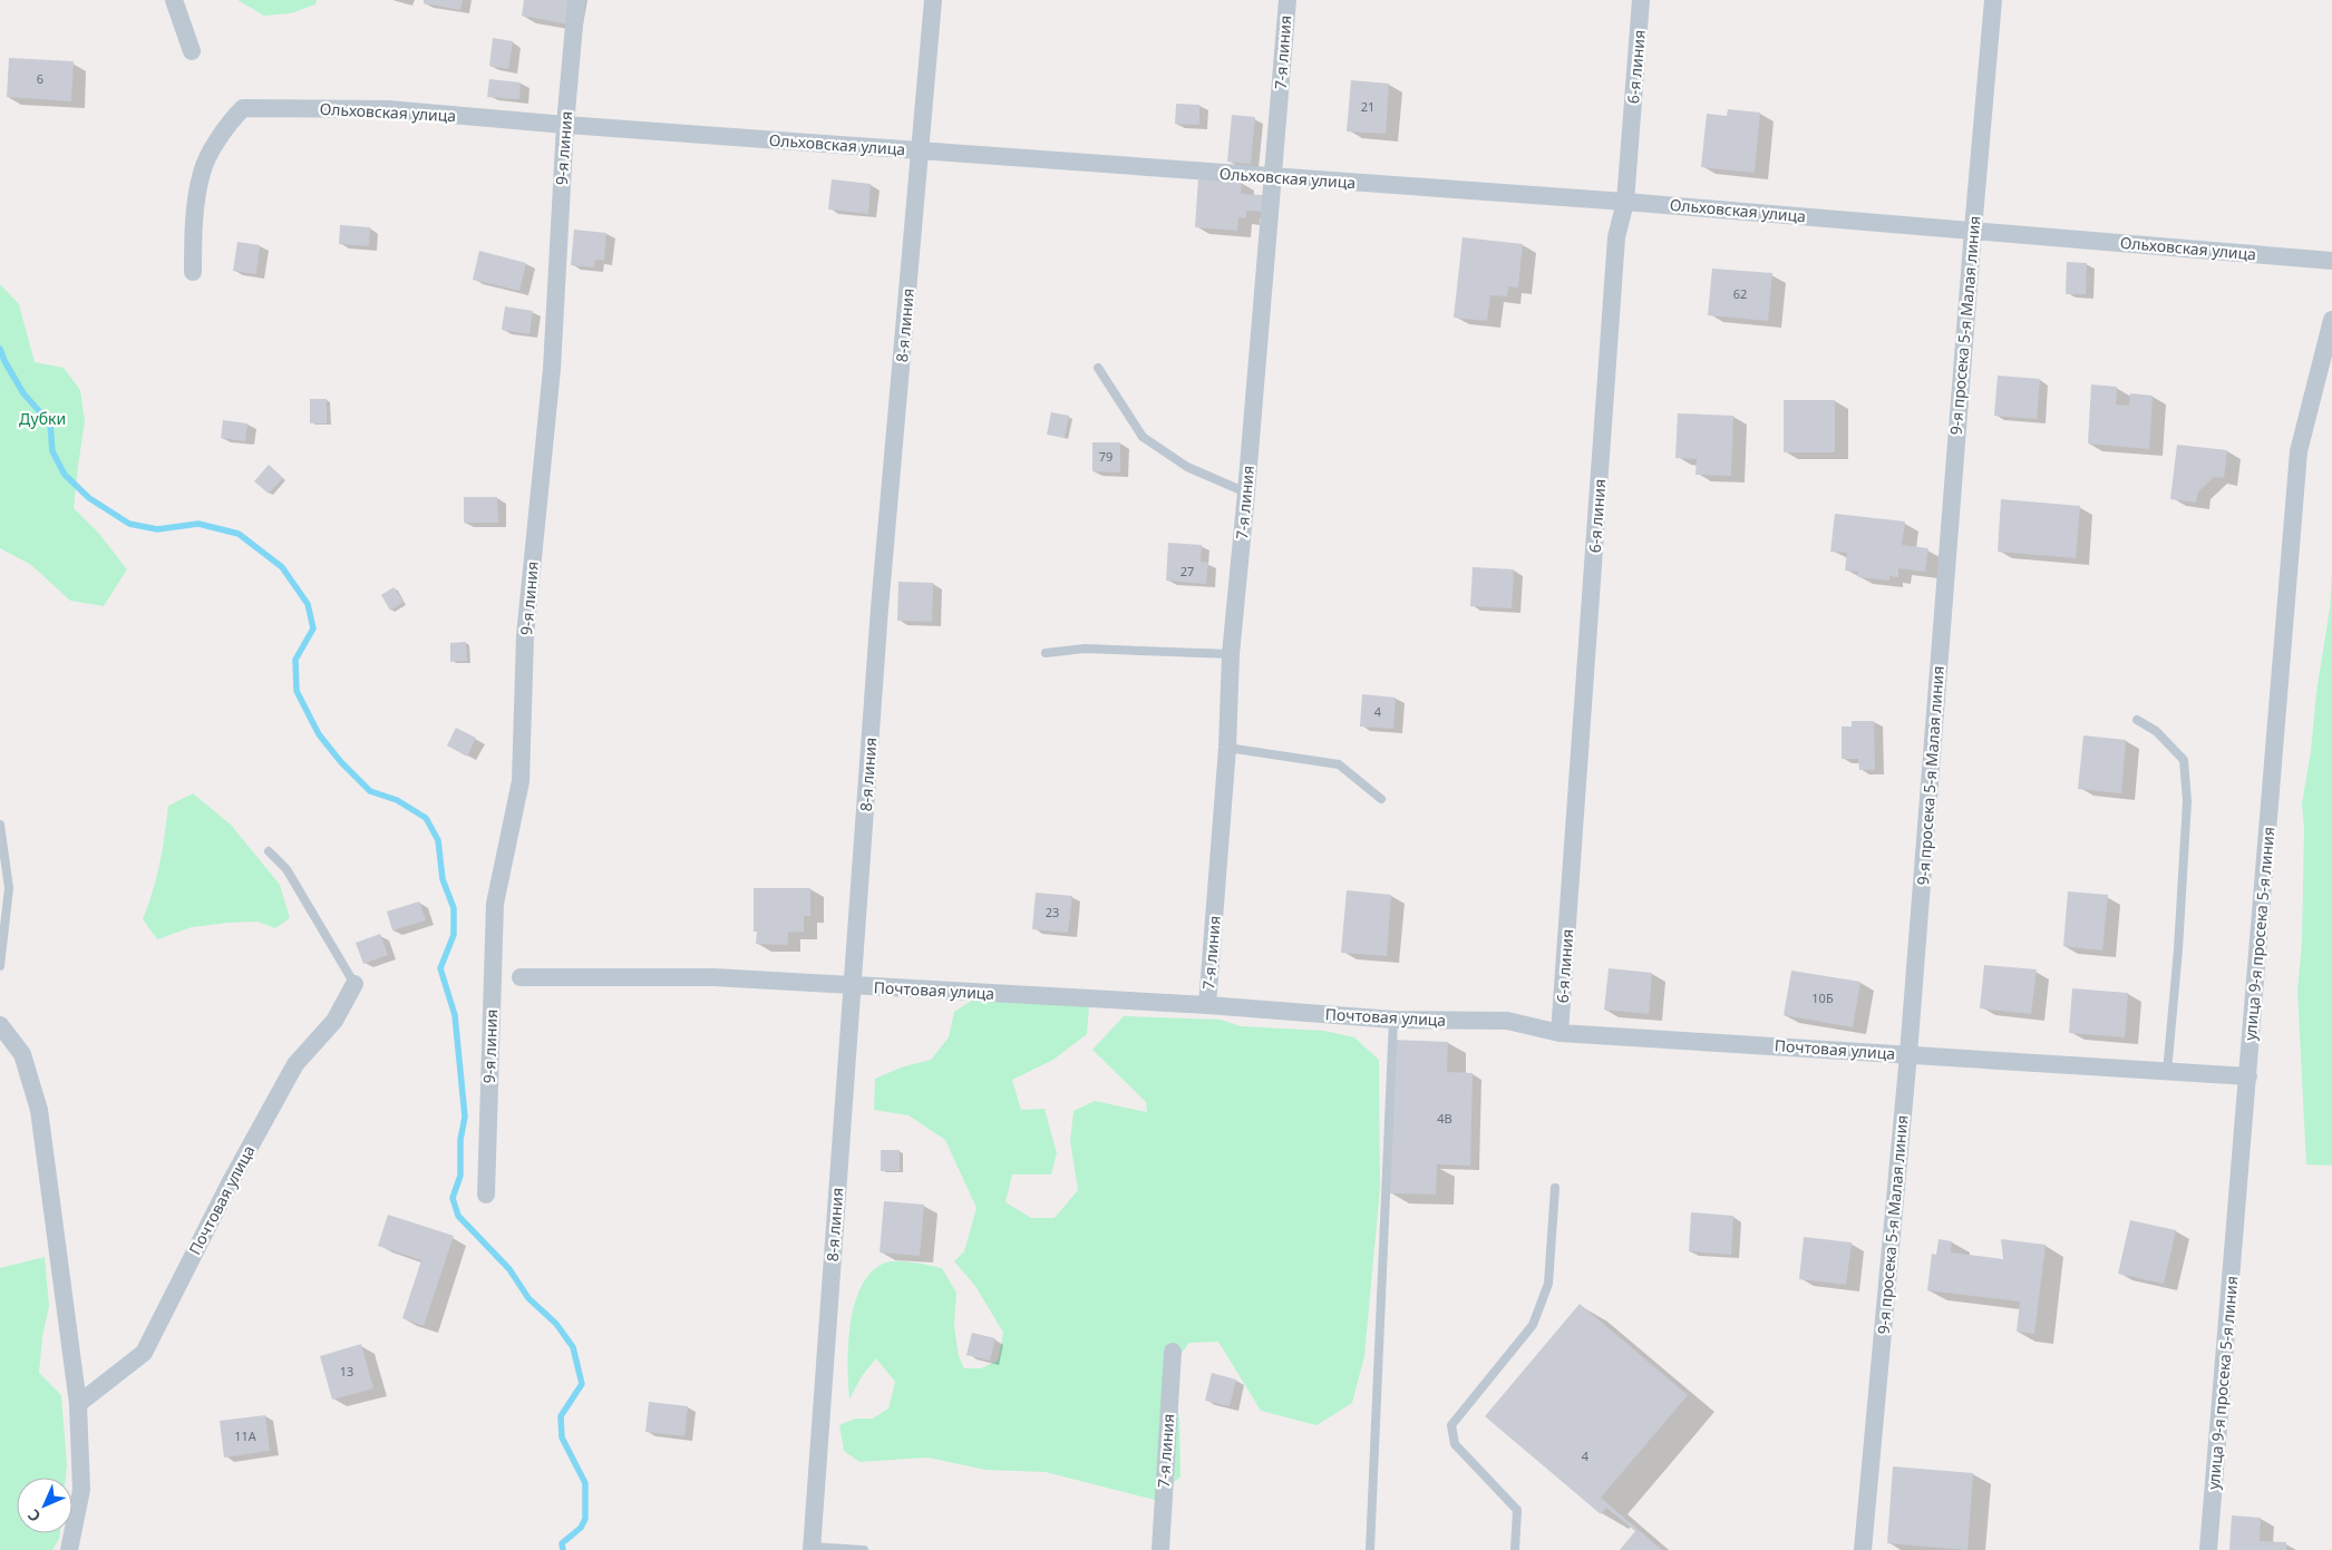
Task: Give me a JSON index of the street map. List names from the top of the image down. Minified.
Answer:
{"streets":{"street":["7-я линия","6-я линия","Ольховская улица","9-я линия","8-я линия","9-я просека 5-я Малая линия","улица 9-я просека 5-я линия","Почтовая улица"]},"crossings":[["7-я линия","Ольховская улица"],["7-я линия","Почтовая улица"],["6-я линия","Ольховская улица"],["6-я линия","Почтовая улица"],["Ольховская улица","9-я линия"],["Ольховская улица","8-я линия"],["Ольховская улица","9-я просека 5-я Малая линия"],["8-я линия","Почтовая улица"],["9-я просека 5-я Малая линия","Почтовая улица"],["улица 9-я просека 5-я линия","Почтовая улица"]],"parks":["Дубки"],"house_numbers":["6","21","62","79","27","4","23","10Б","4В","13","11А","4"],"north":"bottom left"}
